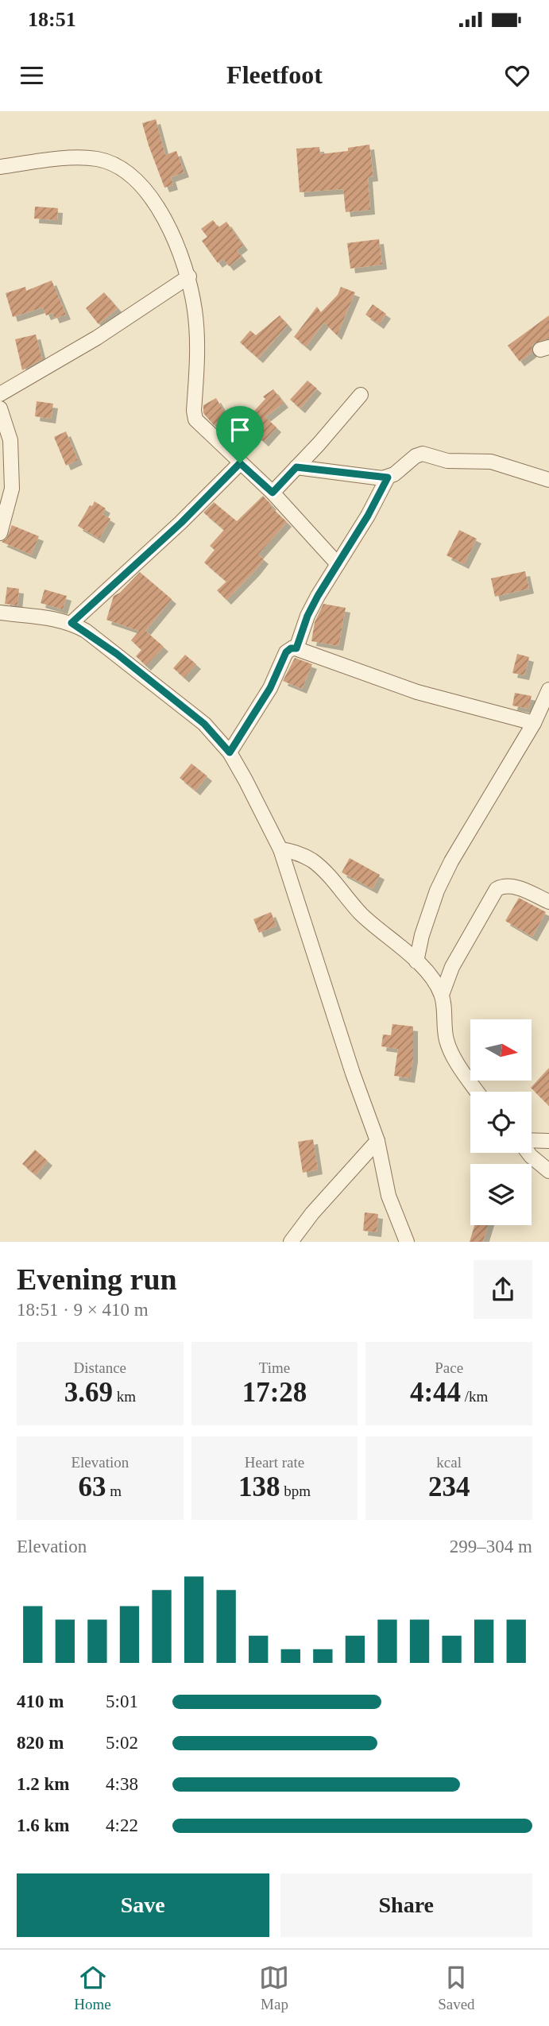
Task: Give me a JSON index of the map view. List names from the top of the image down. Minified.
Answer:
{"north":"right","page":{"status":"18:51","header":"Fleetfoot","heading":["Evening run","18:51 · 9 × 410 m"],"stats":[["Distance","3.69 km"],["Time","17:28"],["Pace","4:44 /km"],["Elevation","63 m"],["Heart rate","138 bpm"],["kcal","234"]],"chart":["Elevation","299–304 m"],"list":[{"name":"410 m","note":"5:01"},{"name":"820 m","note":"5:02"},{"name":"1.2 km","note":"4:38"},{"name":"1.6 km","note":"4:22"}],"buttons":["Save","Share"],"tabs":["Home","Map","Saved"]}}
